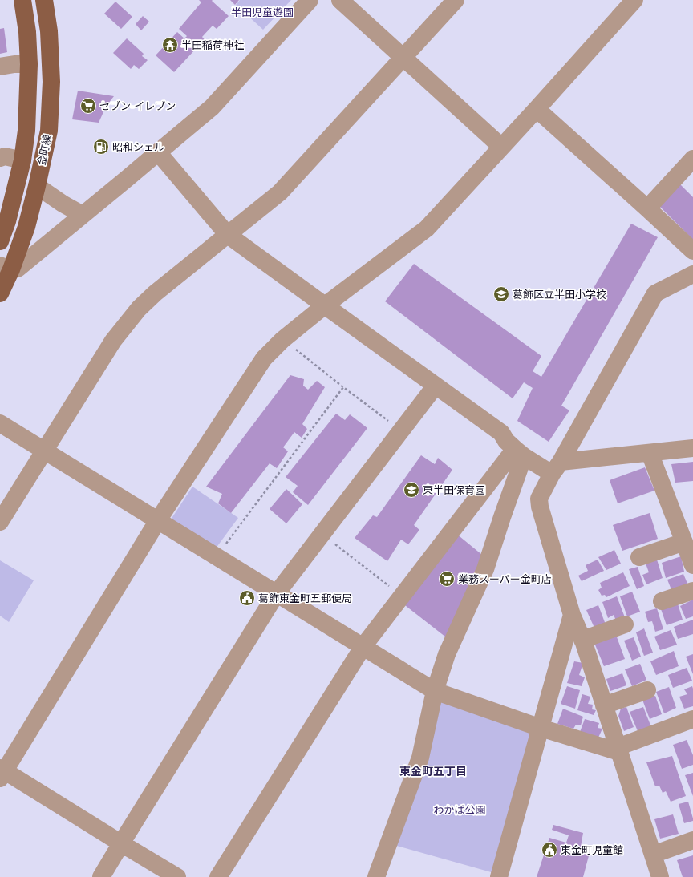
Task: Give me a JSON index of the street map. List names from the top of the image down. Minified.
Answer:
{"streets":{"main road":["金町線"]},"districts":["東金町五丁目"],"parks":["半田児童遊園","わかば公園"],"places":{"temple":["半田稲荷神社"],"supermarket":["セブン-イレブン","業務スーパー金町店"],"fuel station":["昭和シェル"],"school or university":["葛飾区立半田小学校","東半田保育園"],"public building":["葛飾東金町五郵便局","東金町児童館"]}}
